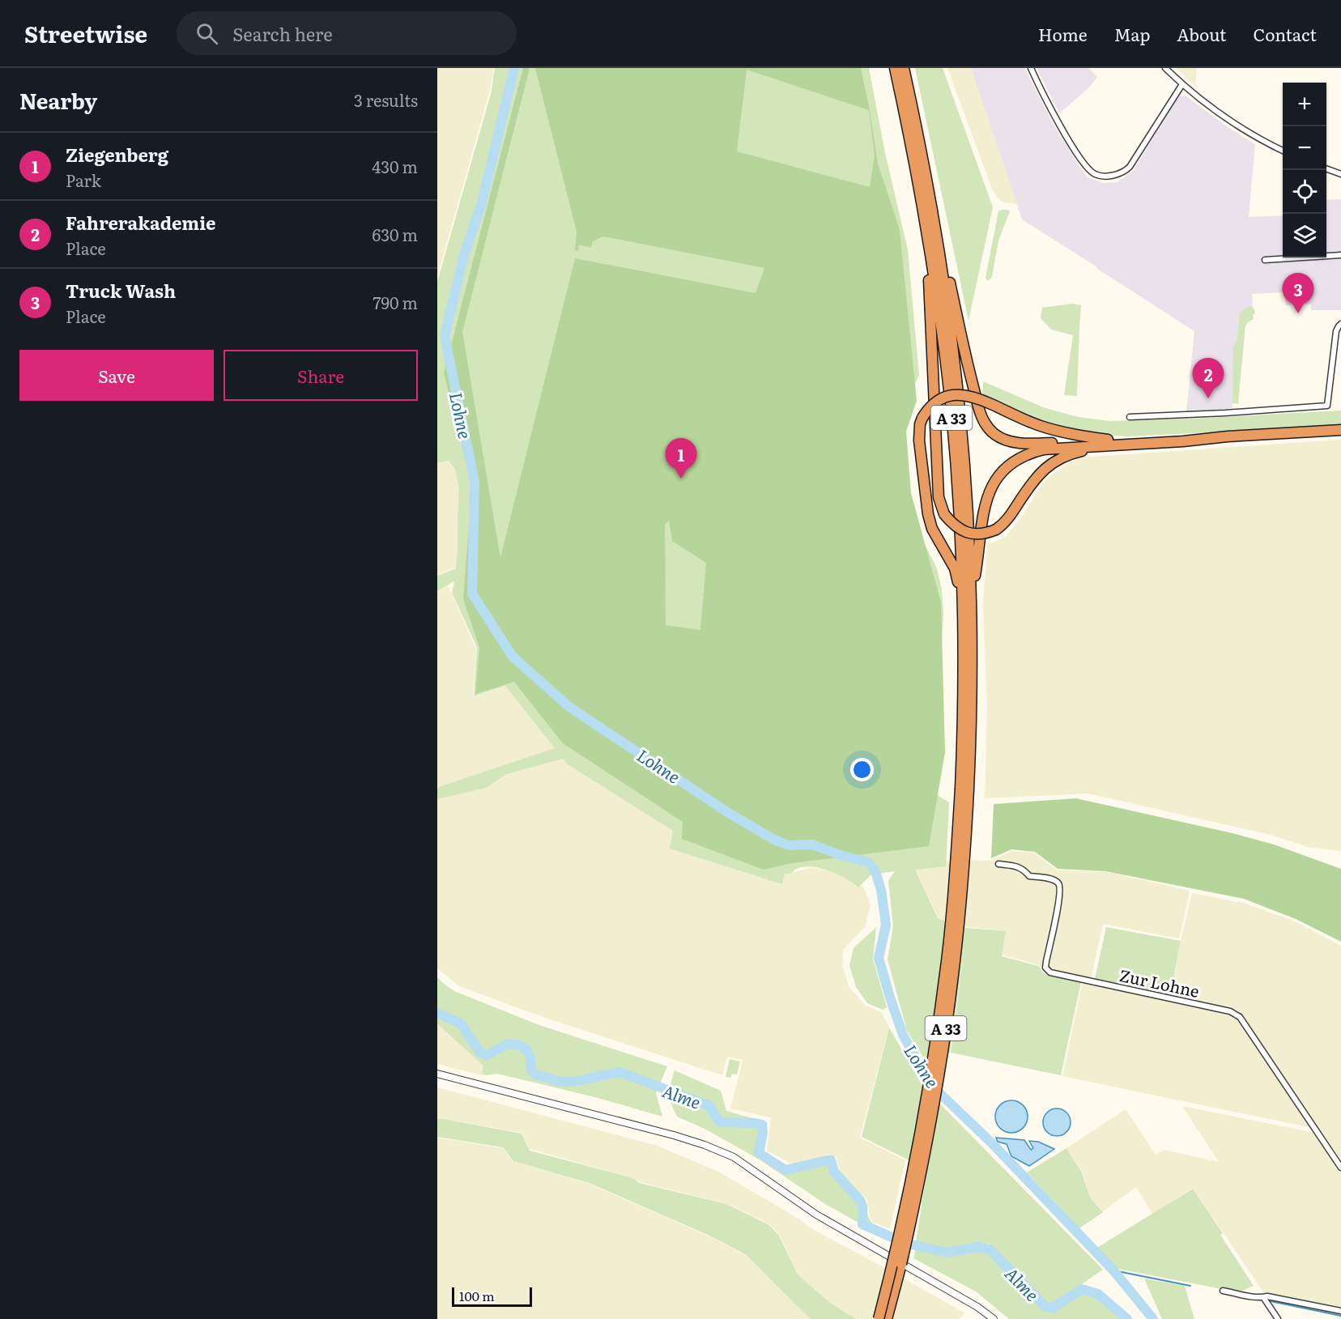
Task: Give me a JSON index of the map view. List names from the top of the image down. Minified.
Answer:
{"streets":{"highway":["A 33"],"street":["Zur Lohne"]},"water":["Lohne","Alme"],"scale_bar":"100 m","page":{"header":"Streetwise","search":"Search here","nav":["Home","Map","About","Contact"],"heading":["Nearby","3 results"],"map_buttons":["+","−"],"list":[{"mark":"1","name":"Ziegenberg","note":"Park","value":"430 m"},{"mark":"2","name":"Fahrerakademie","note":"Place","value":"630 m"},{"mark":"3","name":"Truck Wash","note":"Place","value":"790 m"}],"pins":["3","2","1"],"buttons":["Save","Share"],"scale":"100 m"}}
